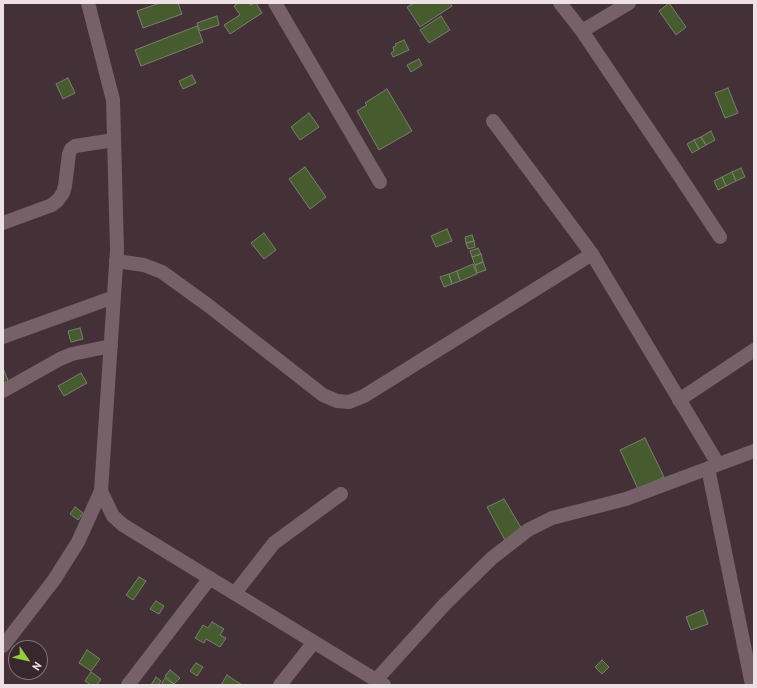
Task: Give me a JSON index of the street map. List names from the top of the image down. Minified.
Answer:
{"north":"bottom right"}
